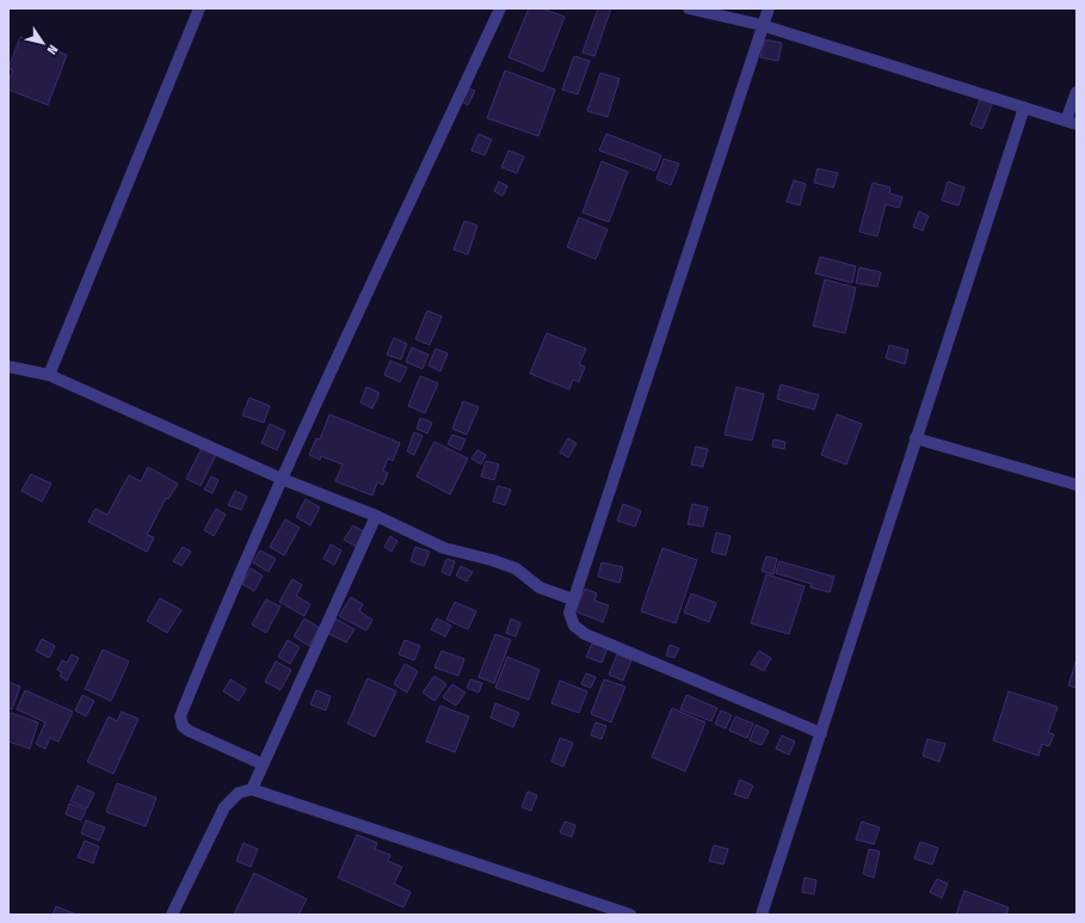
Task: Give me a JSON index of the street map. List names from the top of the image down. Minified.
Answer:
{"north":"bottom right"}
